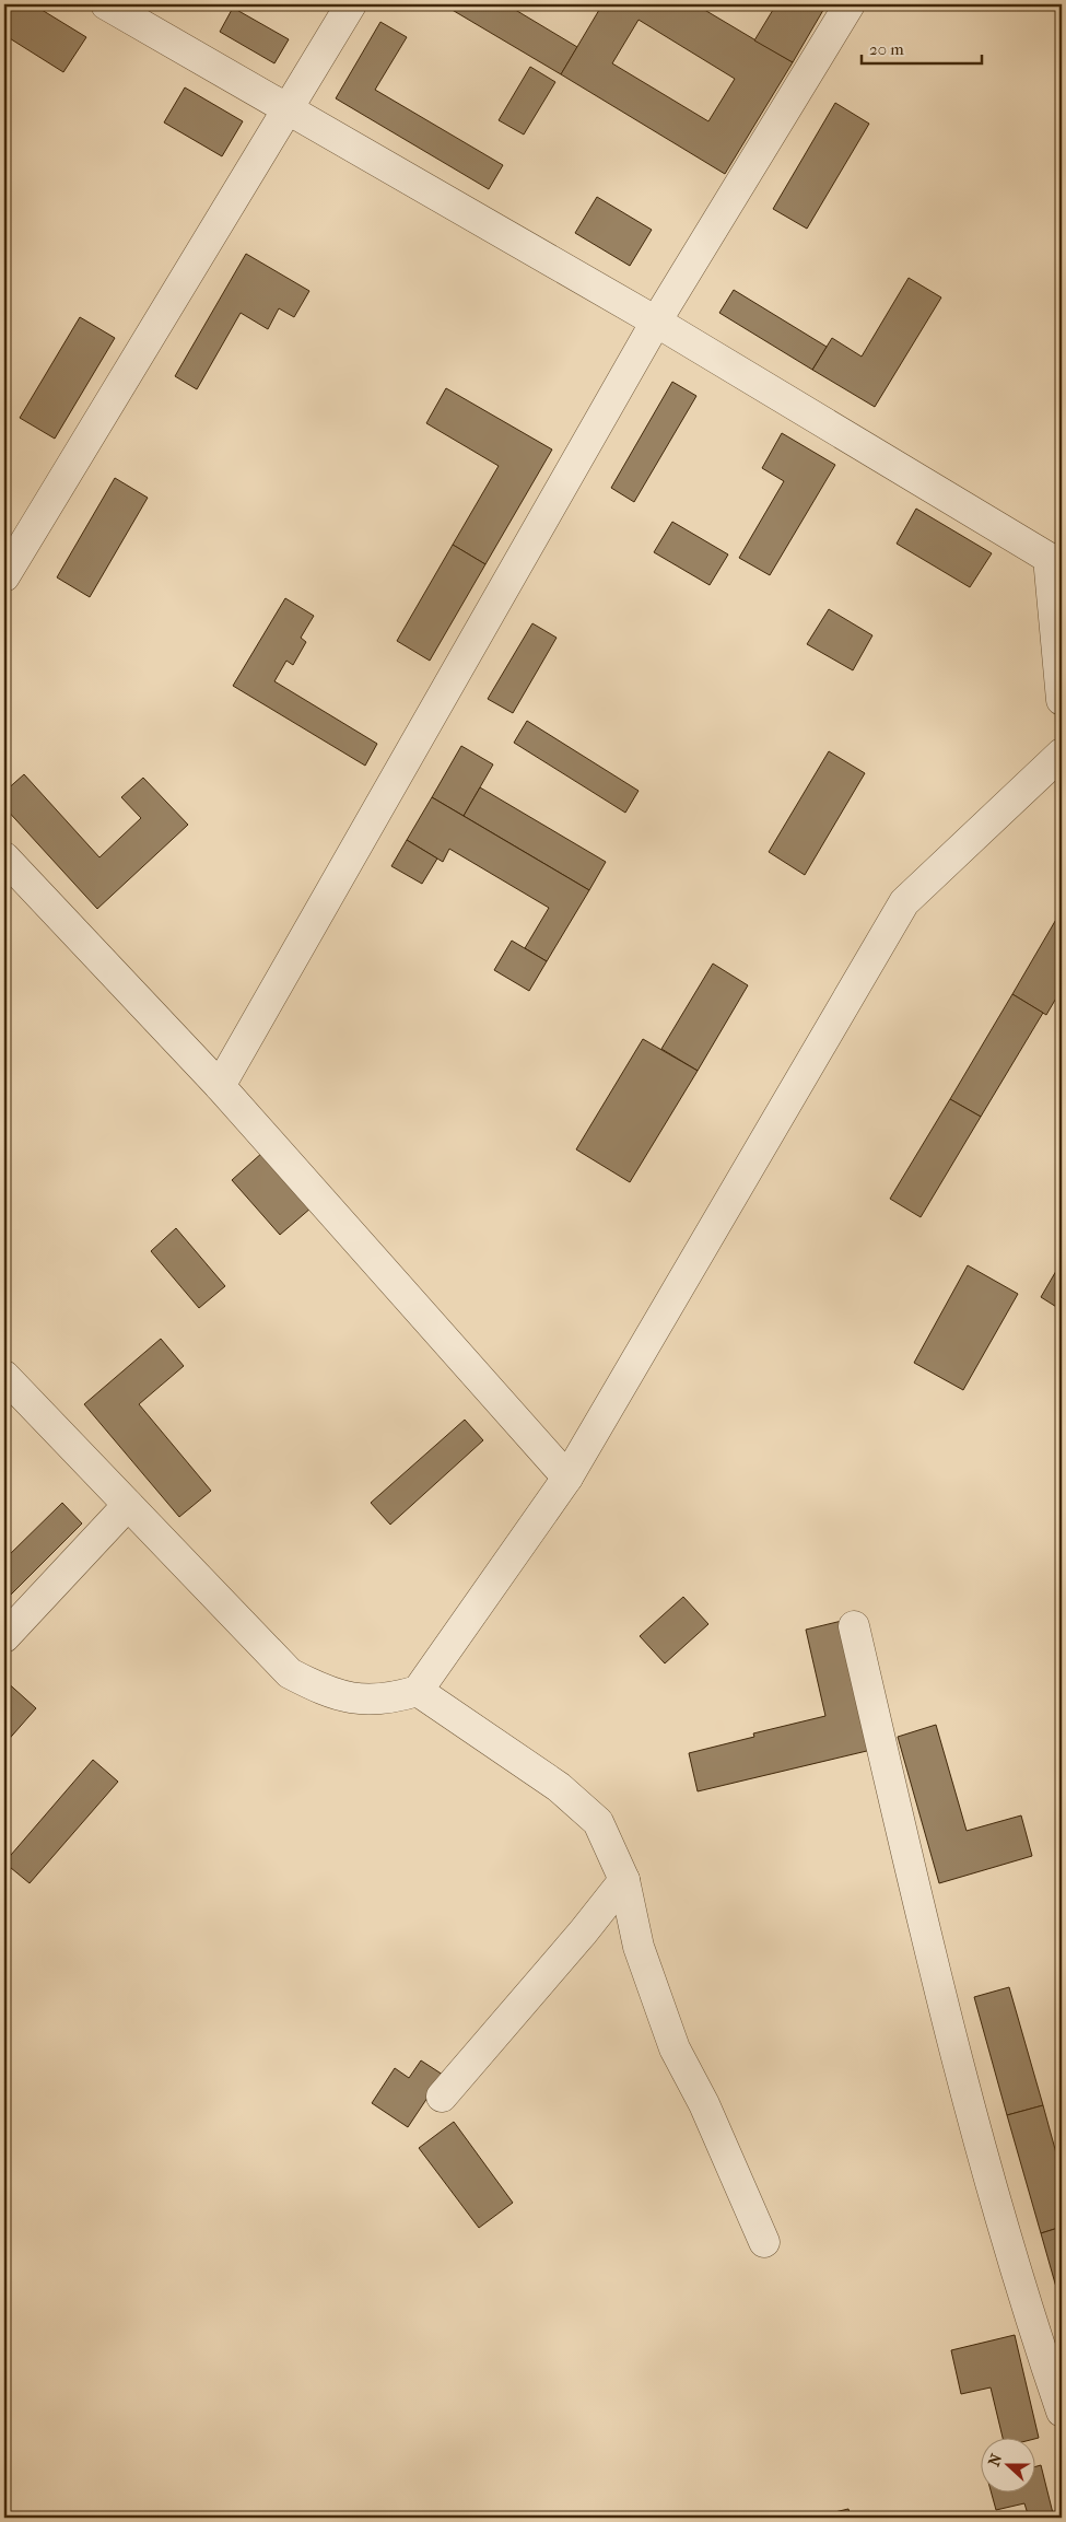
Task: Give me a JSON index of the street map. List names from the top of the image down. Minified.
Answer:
{"scale_bar":"20 m","north":"left"}
